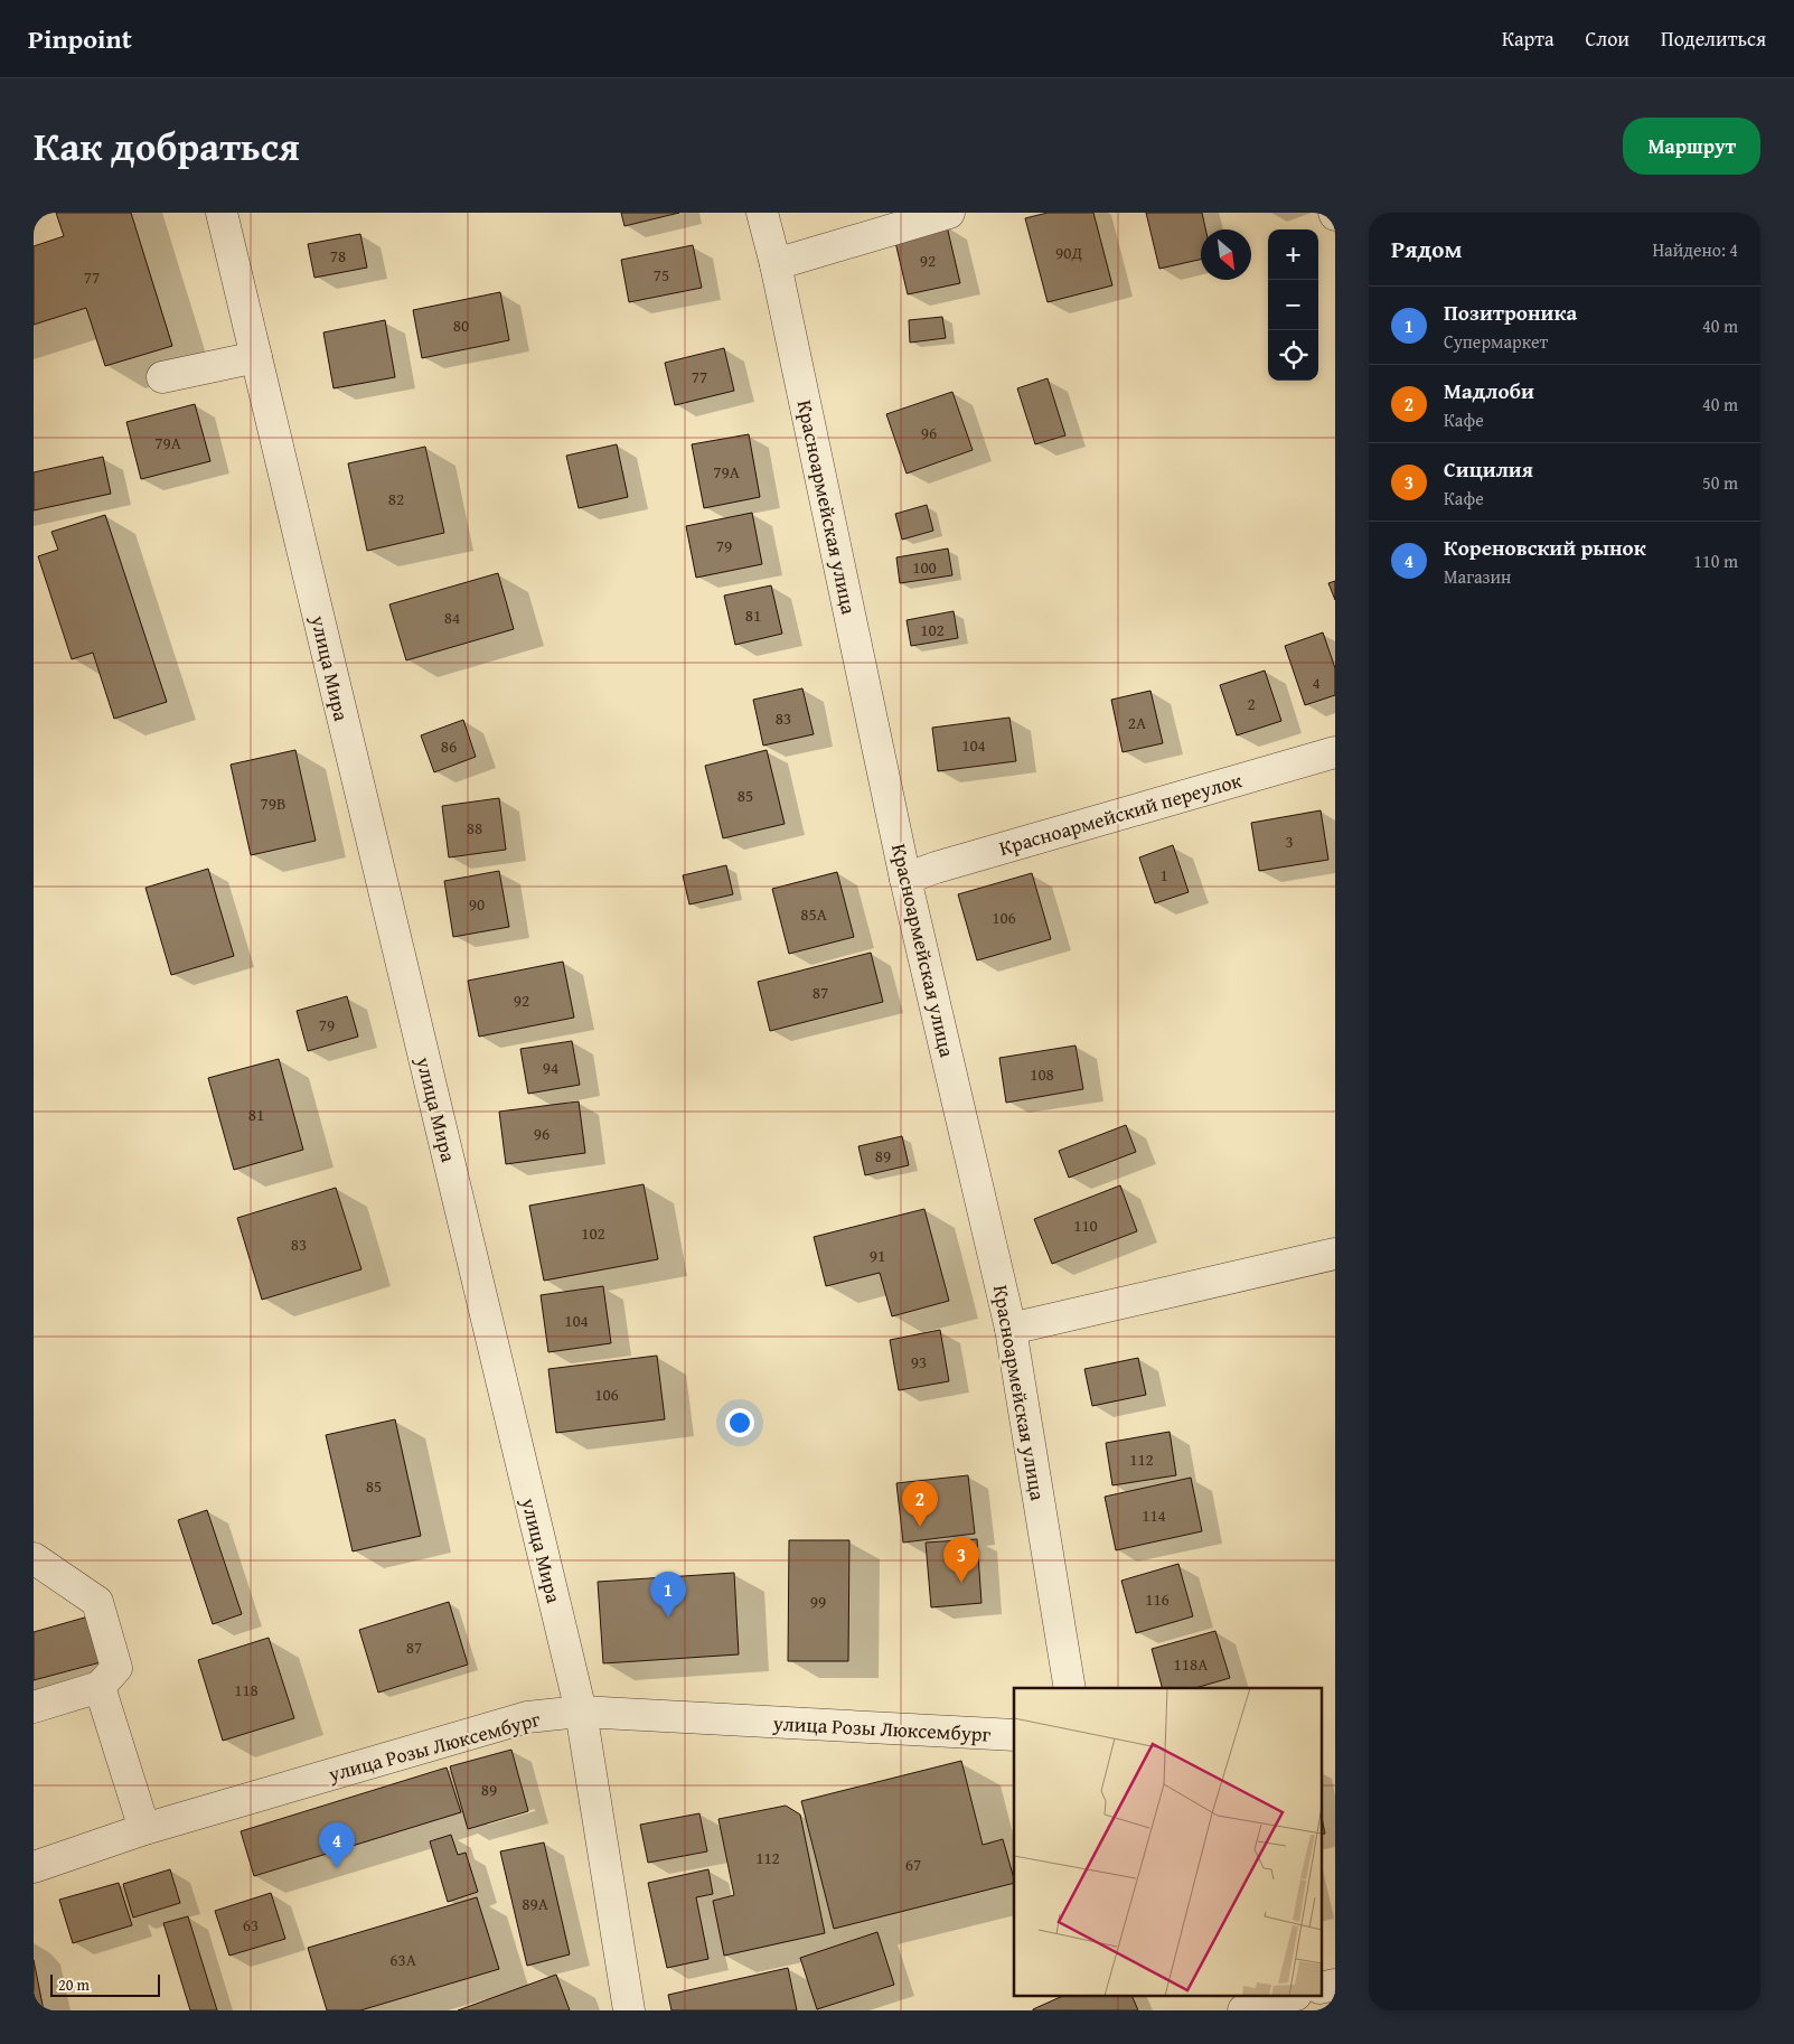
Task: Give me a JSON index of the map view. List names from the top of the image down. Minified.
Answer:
{"streets":{"street":["Красноармейская улица","улица Мира","Красноармейский переулок","улица Розы Люксембург"]},"crossings":[["Красноармейская улица","Красноармейский переулок"],["улица Мира","улица Розы Люксембург"]],"house_numbers":["90Д","78","92","75","77","80","77","96","79А","79А","82","79","100","81","84","102","4","2","83","2А","104","86","85","79В","88","3","1","90","85А","106","87","92","79","94","108","81","96","89","110","102","83","91","104","93","106","112","85","114","116","99","87","118А","118","89","112","67","89А","63","63А"],"scale_bar":"20 m","north":"bottom right","page":{"header":"Pinpoint","nav":["Карта","Слои","Поделиться"],"title":"Как добраться","buttons":"Маршрут","heading":["Рядом","Найдено: 4"],"map_buttons":["+","−"],"list":[{"mark":"1","name":"Позитроника","note":"Супермаркет","value":"40 m"},{"mark":"2","name":"Мадлоби","note":"Кафе","value":"40 m"},{"mark":"3","name":"Сицилия","note":"Кафе","value":"50 m"},{"mark":"4","name":"Кореновский рынок","note":"Магазин","value":"110 m"}],"pins":["2","3","1","4"],"scale":"20 m"}}
